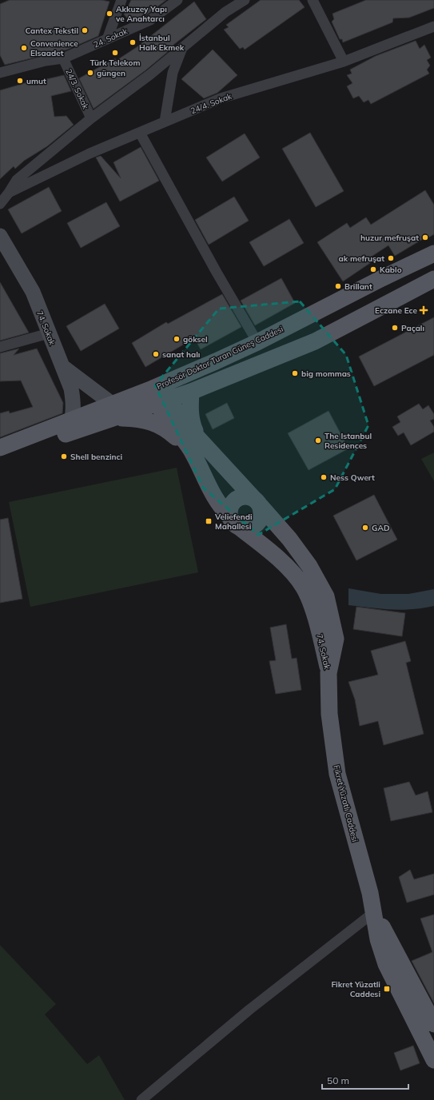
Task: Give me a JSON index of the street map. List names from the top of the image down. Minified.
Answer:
{"streets":{"main road":["74. Sokak","Profesör Doktor Turan Güneş Caddesi","Fikret Yüzatlı Caddesi"],"street":["24. Sokak","24/3. Sokak","24/4. Sokak"]},"crossings":[["24. Sokak","24/3. Sokak"],["74. Sokak","Profesör Doktor Turan Güneş Caddesi"],["74. Sokak","Fikret Yüzatlı Caddesi"]],"places":{"other":["Akkuzey Yapı ve Anahtarcı","Cantex Tekstil","İstanbul Halk Ekmek","Convenience Elsaadet","Türk Telekom","güngen","umut","huzur mefruşat","ak mefruşat","Kablo","Brillant","Paçalı","göksel","sanat halı","big mommas","The Istanbul Residences","Shell benzinci","Ness Qwert","GAD"],"health":["Eczane Ece"],"transit":["Veliefendi Mahallesi","Fikret Yüzatli Caddesi"]},"scale_bar":"50 m"}
